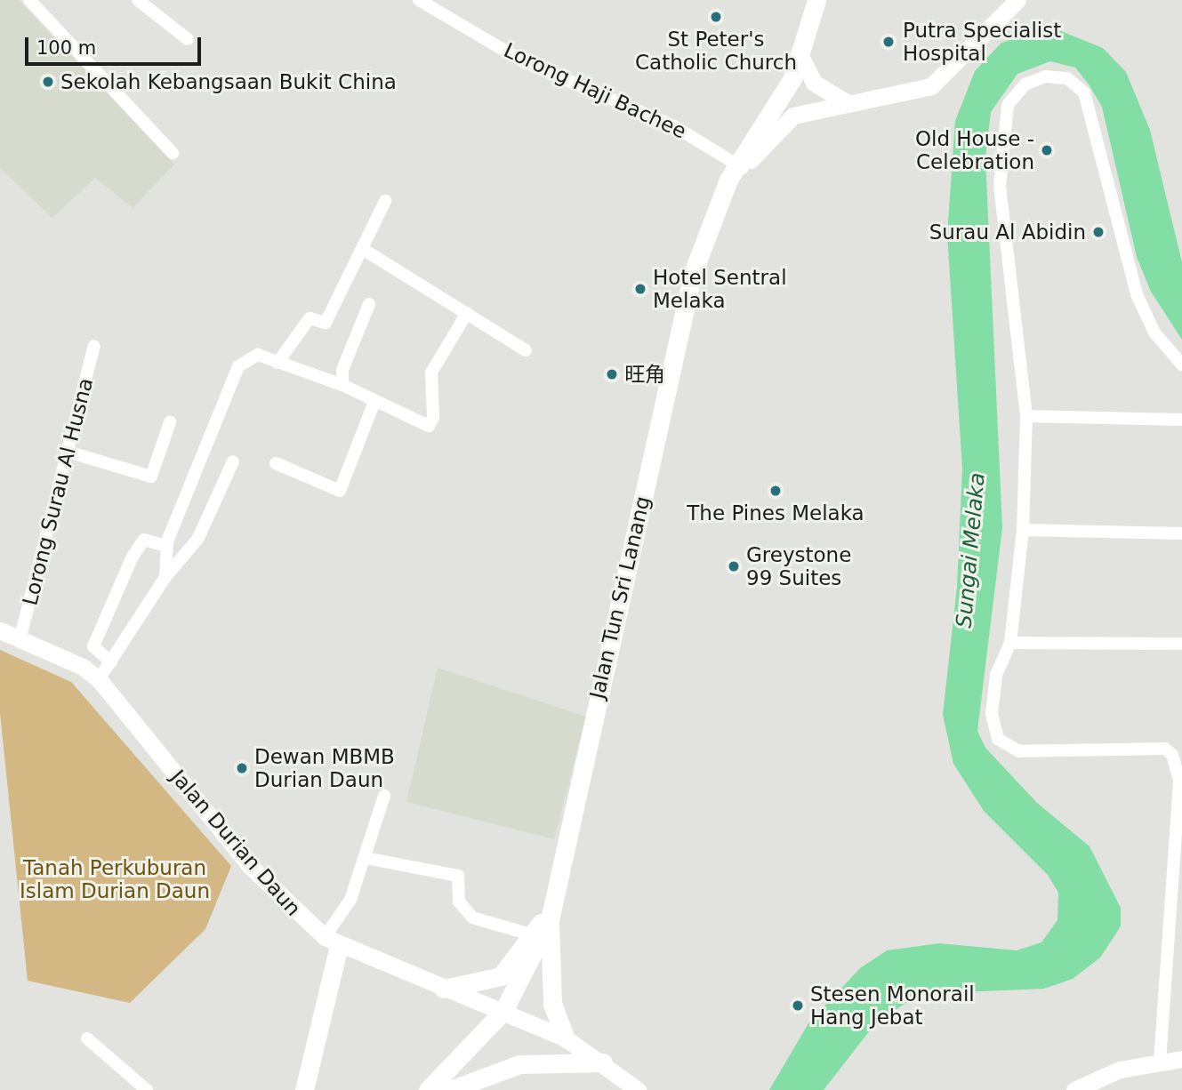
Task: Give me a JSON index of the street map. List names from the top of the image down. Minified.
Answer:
{"streets":{"main road":["Jalan Tun Sri Lanang"],"street":["Lorong Haji Bachee","Lorong Surau Al Husna","Jalan Durian Daun"]},"crossings":[["Lorong Haji Bachee","Jalan Tun Sri Lanang"],["Lorong Surau Al Husna","Jalan Durian Daun"],["Jalan Tun Sri Lanang","Jalan Durian Daun"]],"water":["Sungai Melaka"],"parks":["Tanah Perkuburan Islam Durian Daun"],"places":["St Peter's Catholic Church","Putra Specialist Hospital","Sekolah Kebangsaan Bukit China","Old House - Celebration","Surau Al Abidin","Hotel Sentral Melaka","旺角","The Pines Melaka","Greystone 99 Suites","Dewan MBMB Durian Daun","Stesen Monorail Hang Jebat"],"scale_bar":"100 m"}
